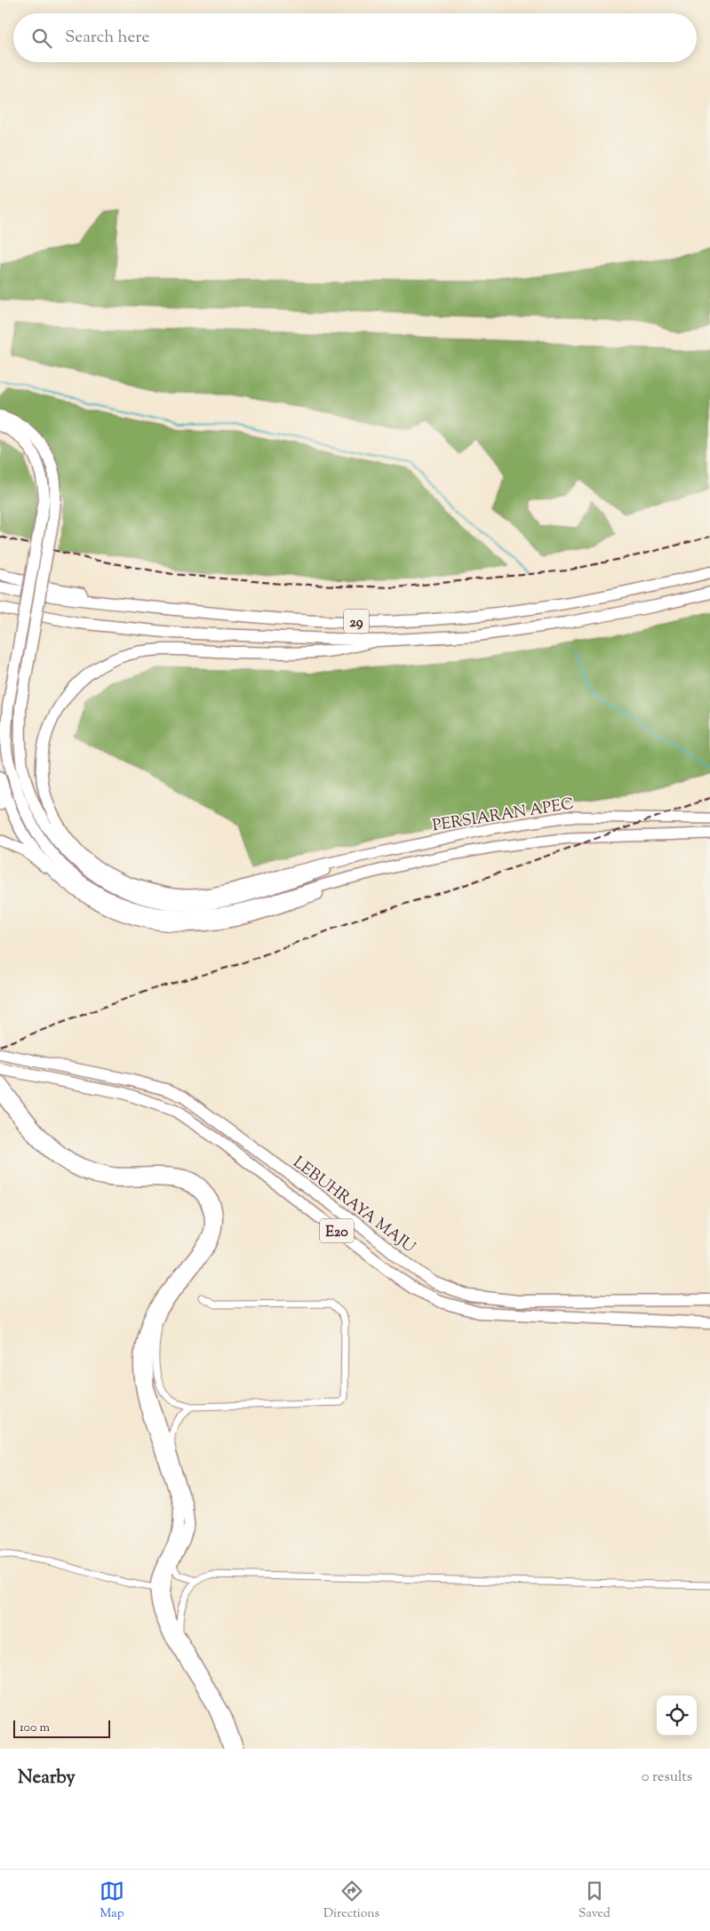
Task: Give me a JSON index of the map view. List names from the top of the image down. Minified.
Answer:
{"streets":{"highway":["29","LEBUHRAYA MAJU","E20"],"main road":["PERSIARAN APEC"]},"scale_bar":"100 m","page":{"search":"Search here","scale":"100 m","heading":["Nearby","0 results"],"nav":["Map","Directions","Saved"]}}
